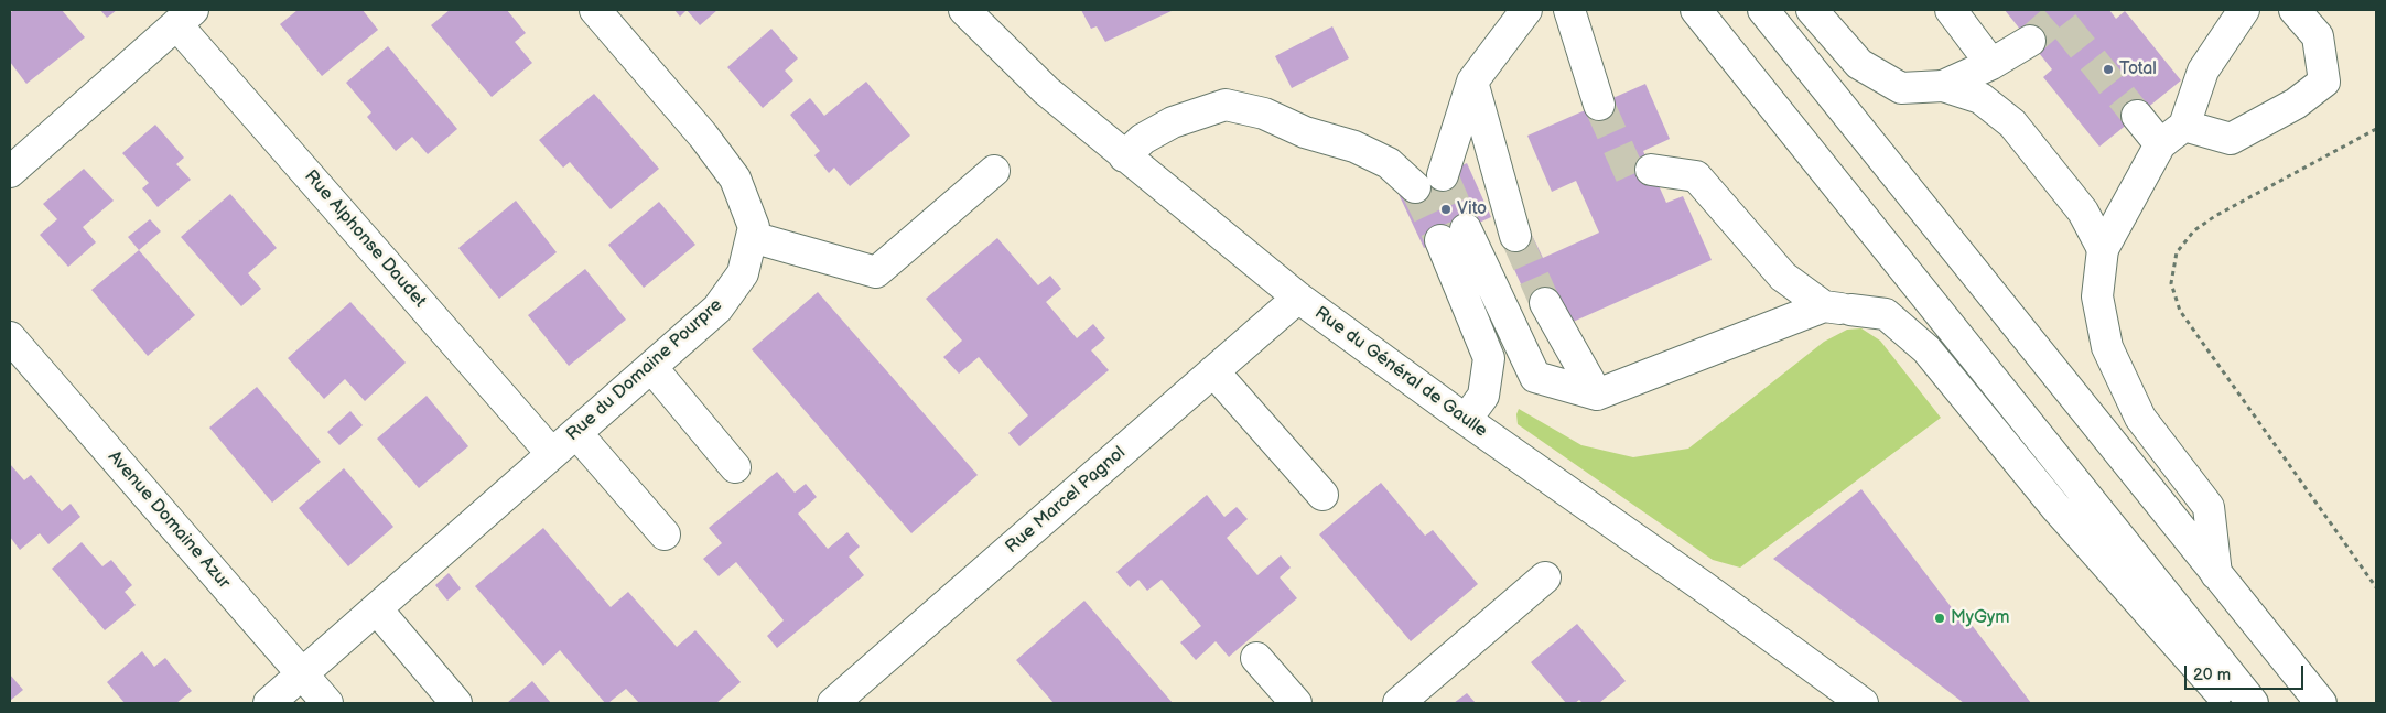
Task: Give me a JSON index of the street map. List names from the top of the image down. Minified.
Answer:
{"streets":{"main road":["Rue Alphonse Daudet","Rue du Domaine Pourpre","Rue du Général de Gaulle","Rue Marcel Pagnol","Avenue Domaine Azur"]},"crossings":[["Rue Alphonse Daudet","Rue du Domaine Pourpre"],["Rue du Domaine Pourpre","Avenue Domaine Azur"],["Rue du Général de Gaulle","Rue Marcel Pagnol"]],"places":["Total","Vito","MyGym"],"scale_bar":"20 m"}
